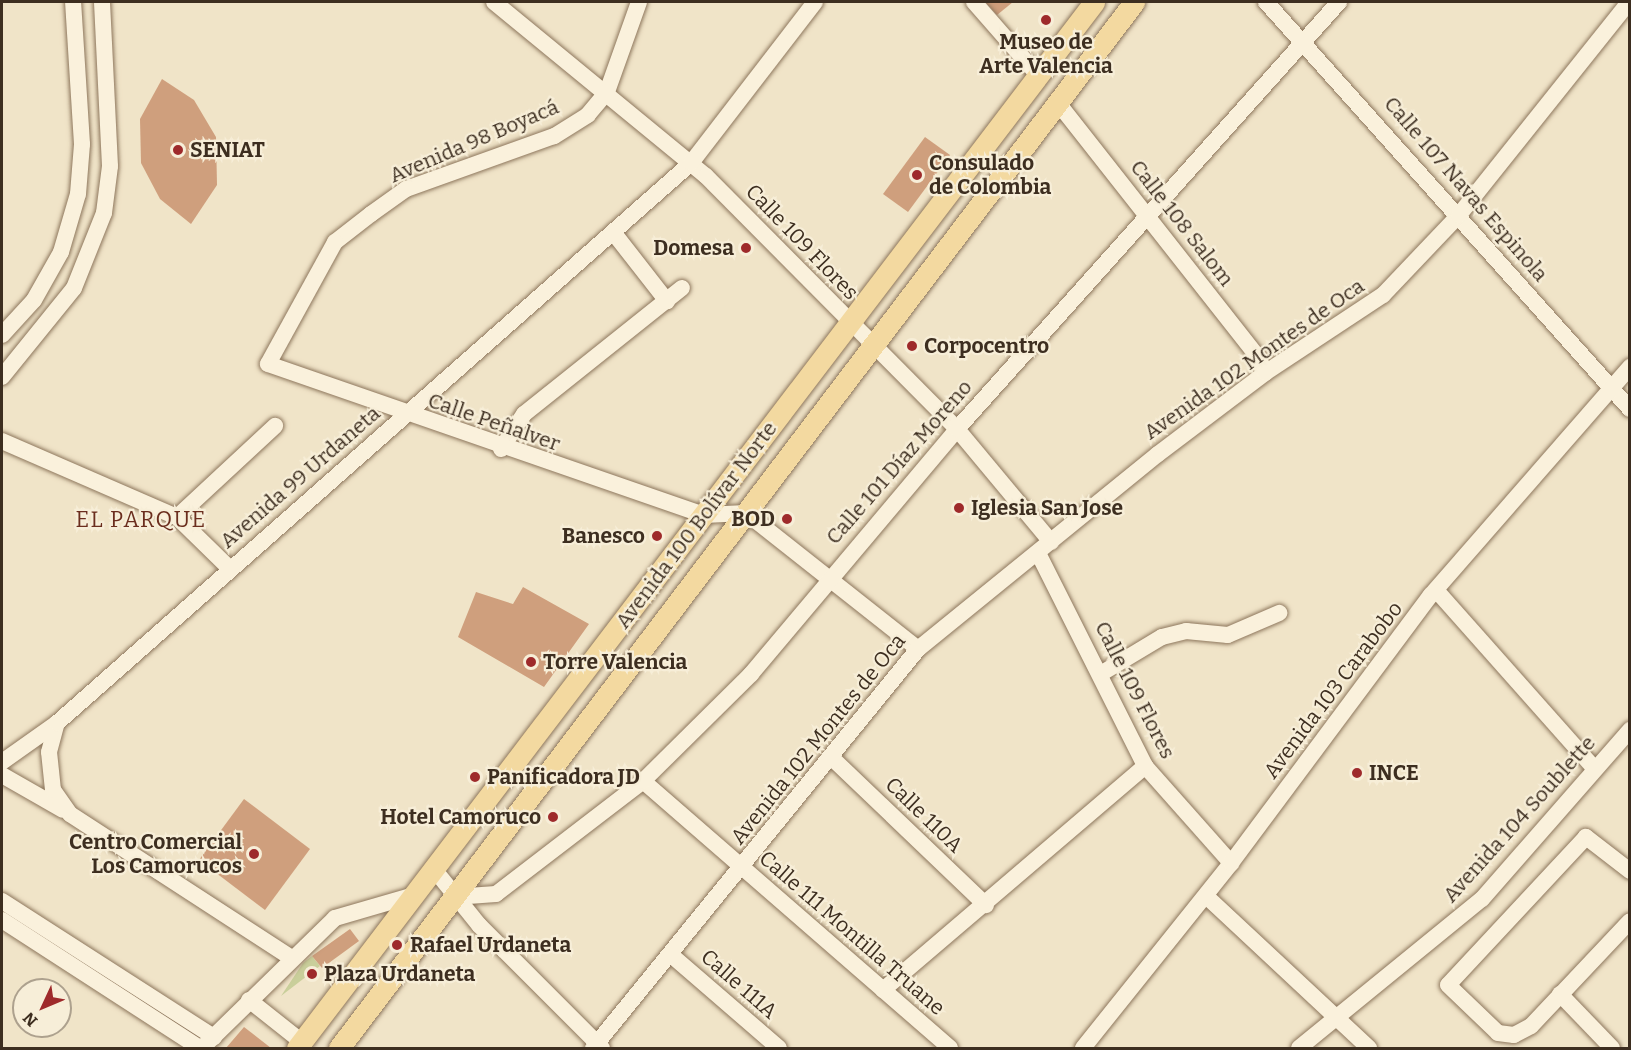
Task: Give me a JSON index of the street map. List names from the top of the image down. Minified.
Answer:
{"streets":{"main road":["Avenida 100 Bolívar Norte"],"street":["Avenida 98 Boyacá","Calle 107 Navas Espinola","Calle 108 Salom","Calle 109 Flores","Avenida 102 Montes de Oca","Calle Peñalver","Calle 101 Díaz Moreno","Avenida 99 Urdaneta","Avenida 103 Carabobo","Calle 110A","Avenida 104 Soublette","Calle 111 Montilla Truane","Calle 111A"]},"crossings":[["Avenida 98 Boyacá","Calle 109 Flores"],["Avenida 98 Boyacá","Calle Peñalver"],["Calle 107 Navas Espinola","Avenida 102 Montes de Oca"],["Calle 107 Navas Espinola","Calle 101 Díaz Moreno"],["Calle 107 Navas Espinola","Avenida 103 Carabobo"],["Calle 108 Salom","Avenida 102 Montes de Oca"],["Calle 108 Salom","Calle 101 Díaz Moreno"],["Calle 108 Salom","Avenida 100 Bolívar Norte"],["Calle 109 Flores","Avenida 102 Montes de Oca"],["Calle 109 Flores","Calle 101 Díaz Moreno"],["Calle 109 Flores","Avenida 99 Urdaneta"],["Calle 109 Flores","Avenida 100 Bolívar Norte"],["Calle 109 Flores","Avenida 103 Carabobo"],["Avenida 102 Montes de Oca","Calle 110A"],["Avenida 102 Montes de Oca","Calle 111 Montilla Truane"],["Avenida 102 Montes de Oca","Calle 111A"],["Calle Peñalver","Avenida 99 Urdaneta"],["Calle Peñalver","Avenida 100 Bolívar Norte"],["Calle 101 Díaz Moreno","Avenida 100 Bolívar Norte"],["Calle 101 Díaz Moreno","Calle 111 Montilla Truane"]],"districts":["EL PARQUE"],"places":["Museo de Arte Valencia","SENIAT","Consulado de Colombia","Domesa","Corpocentro","Iglesia San Jose","BOD","Banesco","Torre Valencia","INCE","Panificadora JD","Hotel Camoruco","Centro Comercial Los Camorucos","Rafael Urdaneta","Plaza Urdaneta"],"north":"bottom left"}
